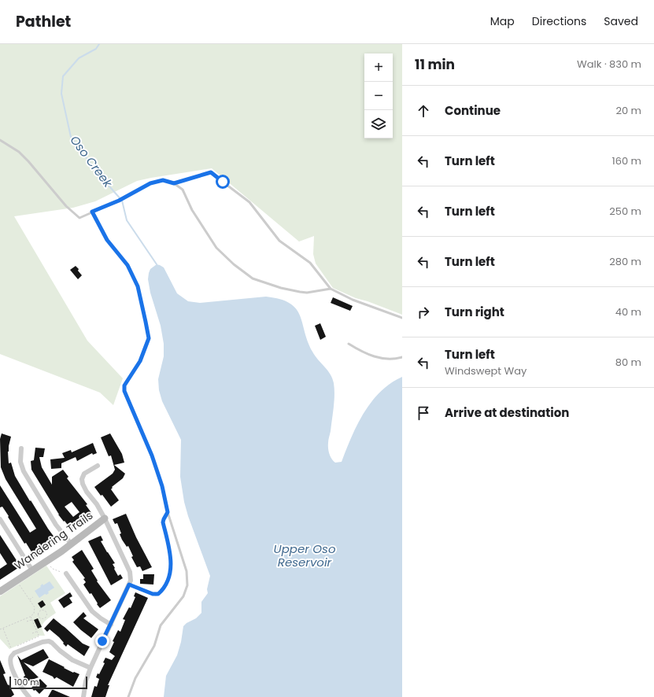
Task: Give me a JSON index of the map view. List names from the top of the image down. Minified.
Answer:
{"streets":{"street":["Wandering Trails"]},"water":["Oso Creek","Upper Oso Reservoir"],"scale_bar":"100 m","page":{"header":"Pathlet","nav":["Map","Directions","Saved"],"heading":["11 min","Walk · 830 m"],"map_buttons":["+","−"],"list":[["Continue","20 m"],["Turn left","160 m"],["Turn left","250 m"],["Turn left","280 m"],["Turn right","40 m"],["Turn left","Windswept Way","80 m"],"Arrive at destination"],"scale":"100 m"}}
